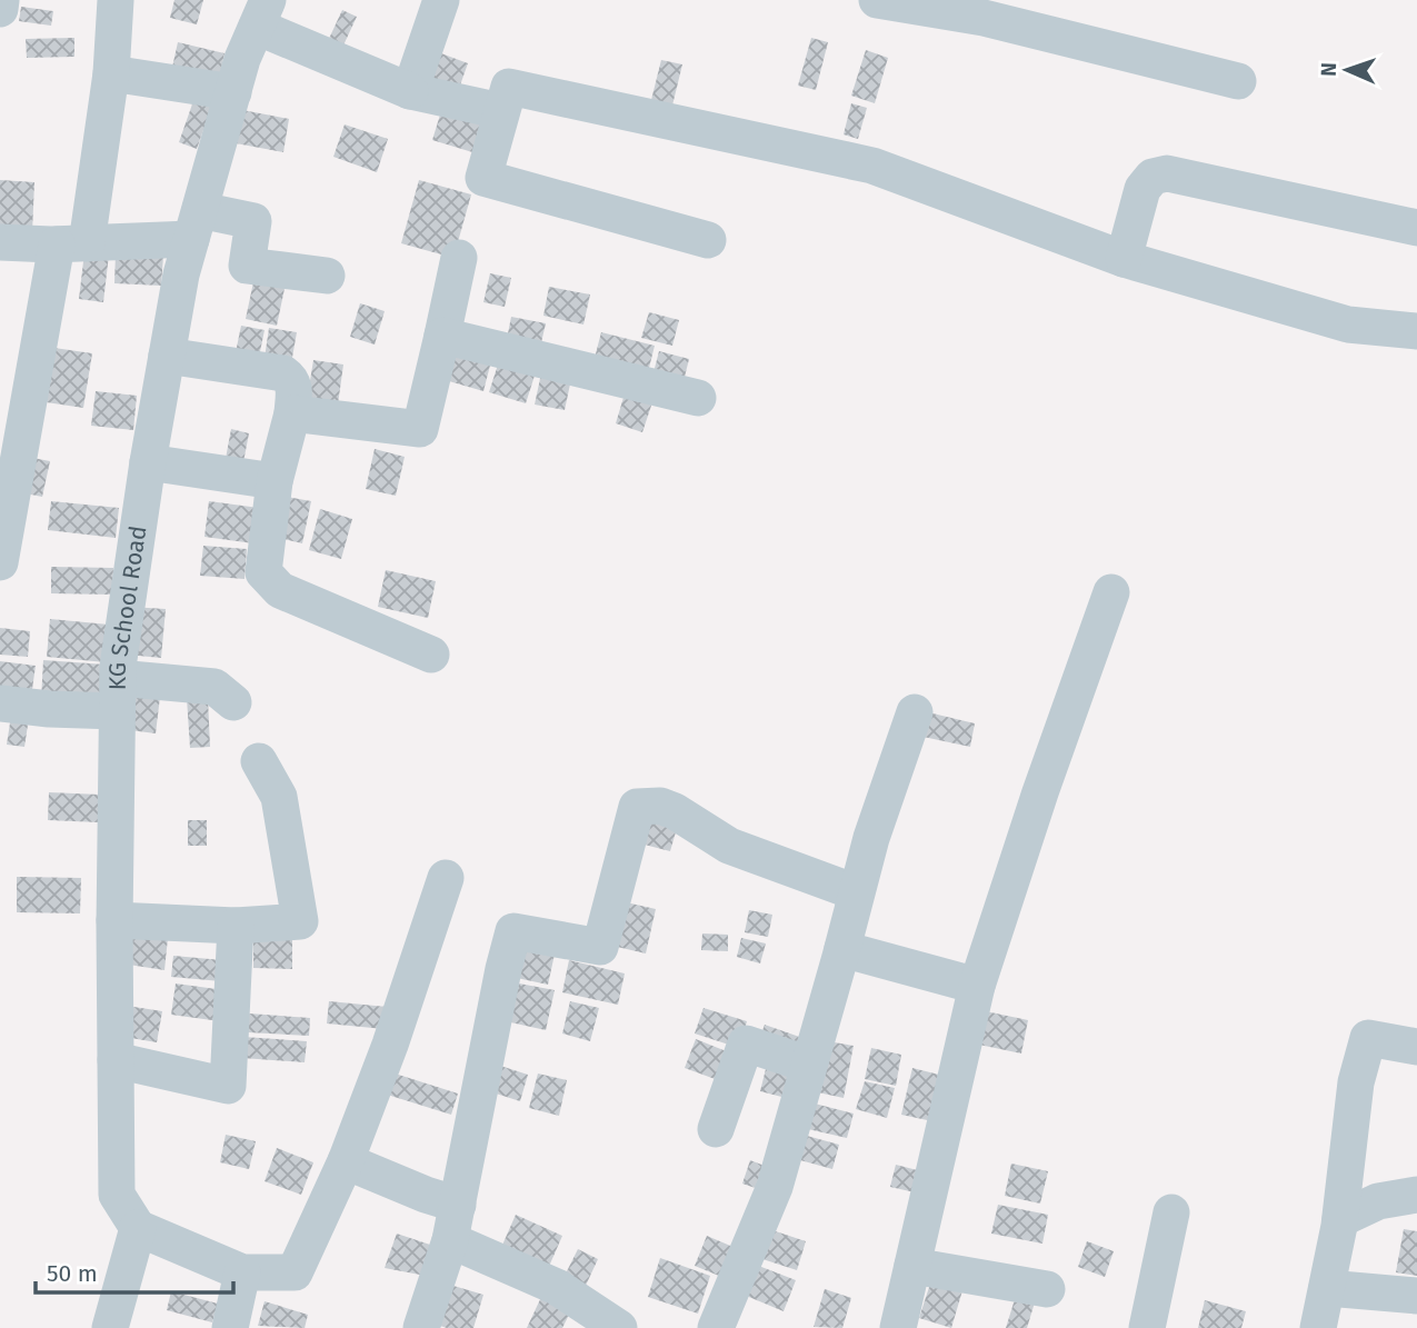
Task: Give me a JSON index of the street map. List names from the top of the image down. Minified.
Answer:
{"streets":{"street":["KG School Road"]},"scale_bar":"50 m","north":"left"}
